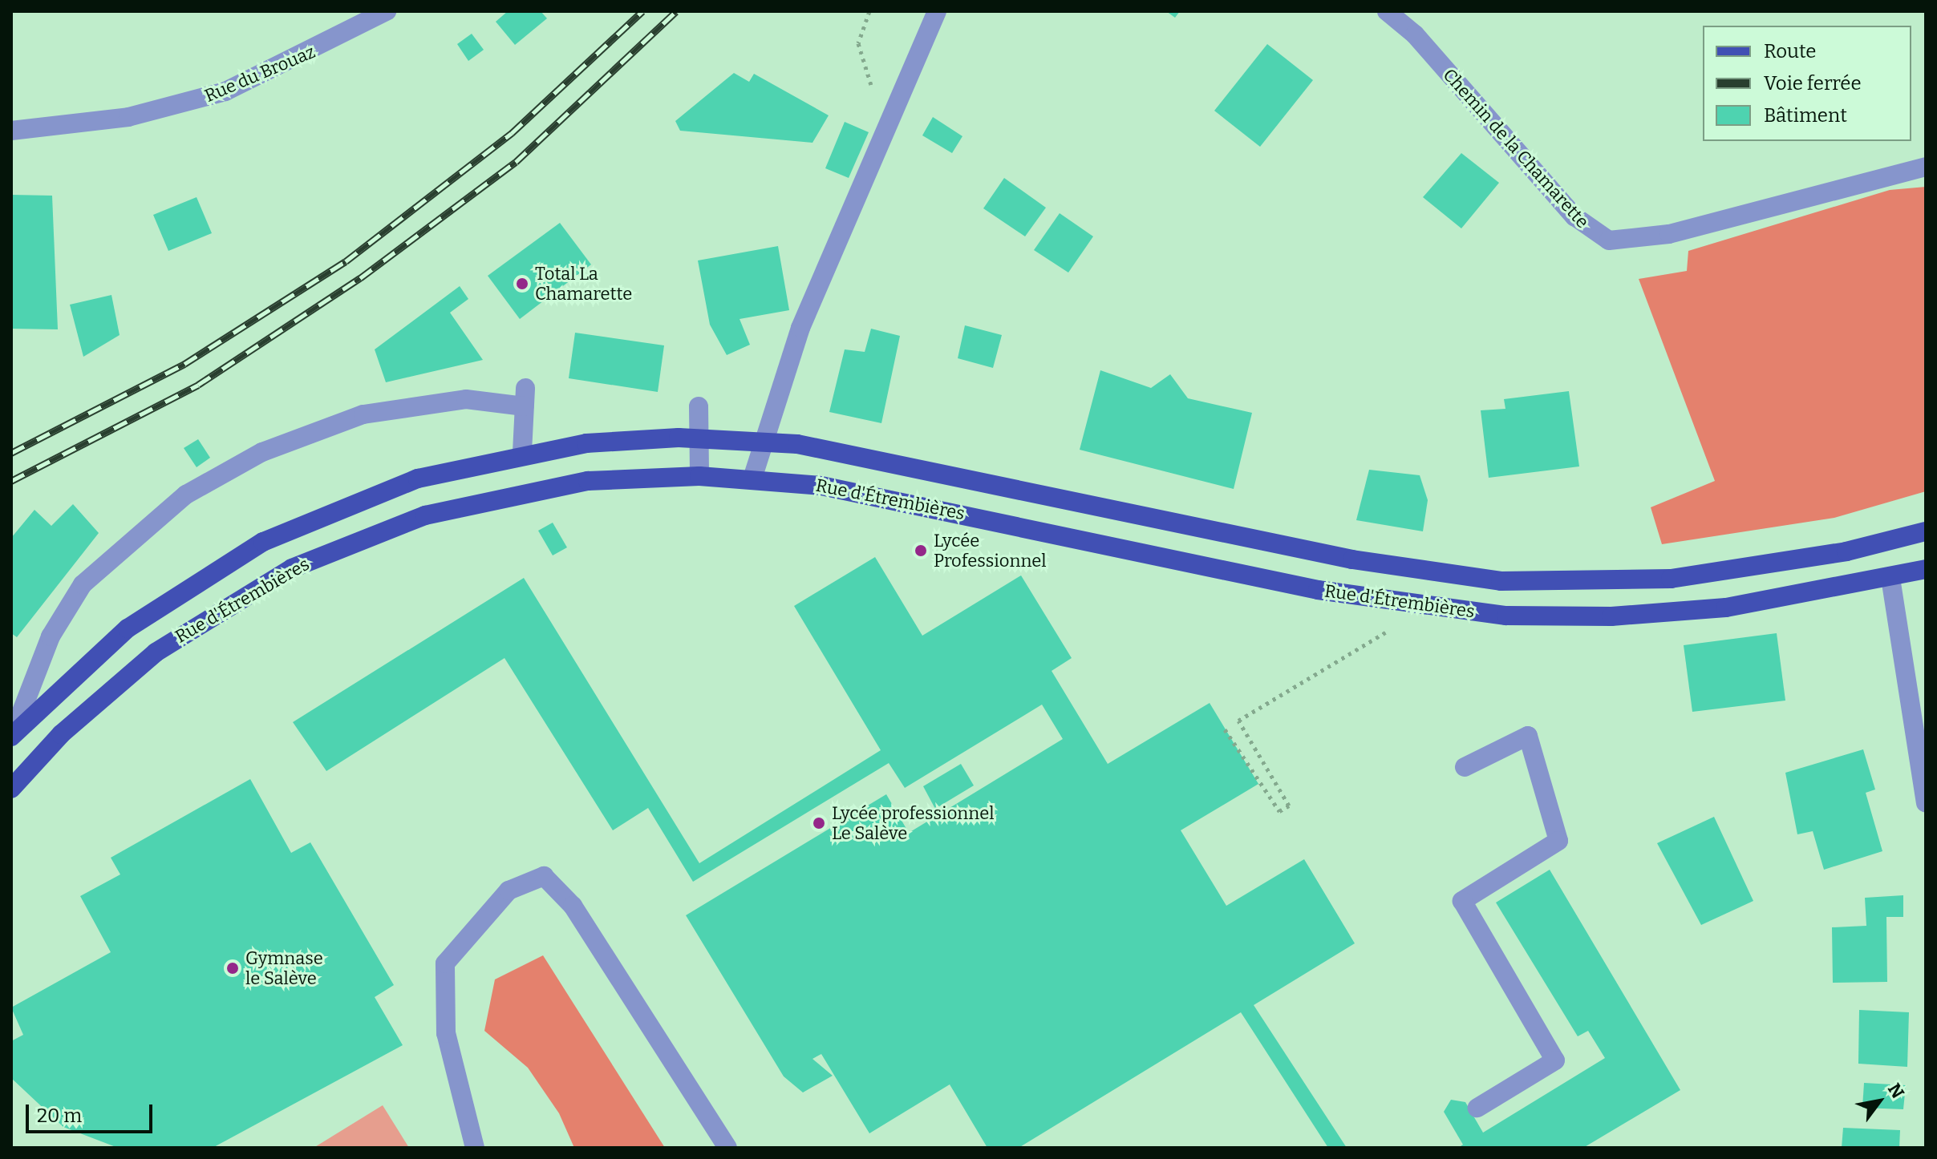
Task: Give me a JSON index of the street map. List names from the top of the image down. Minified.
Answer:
{"streets":{"main road":["Rue d'Étrembières"],"street":["Rue du Brouaz","Chemin de la Chamarette"]},"places":["Total La Chamarette","Lycée Professionnel","Lycée professionnel Le Salève","Gymnase le Salève"],"legend":["Route","Voie ferrée","Bâtiment"],"scale_bar":"20 m","north":"top right"}
